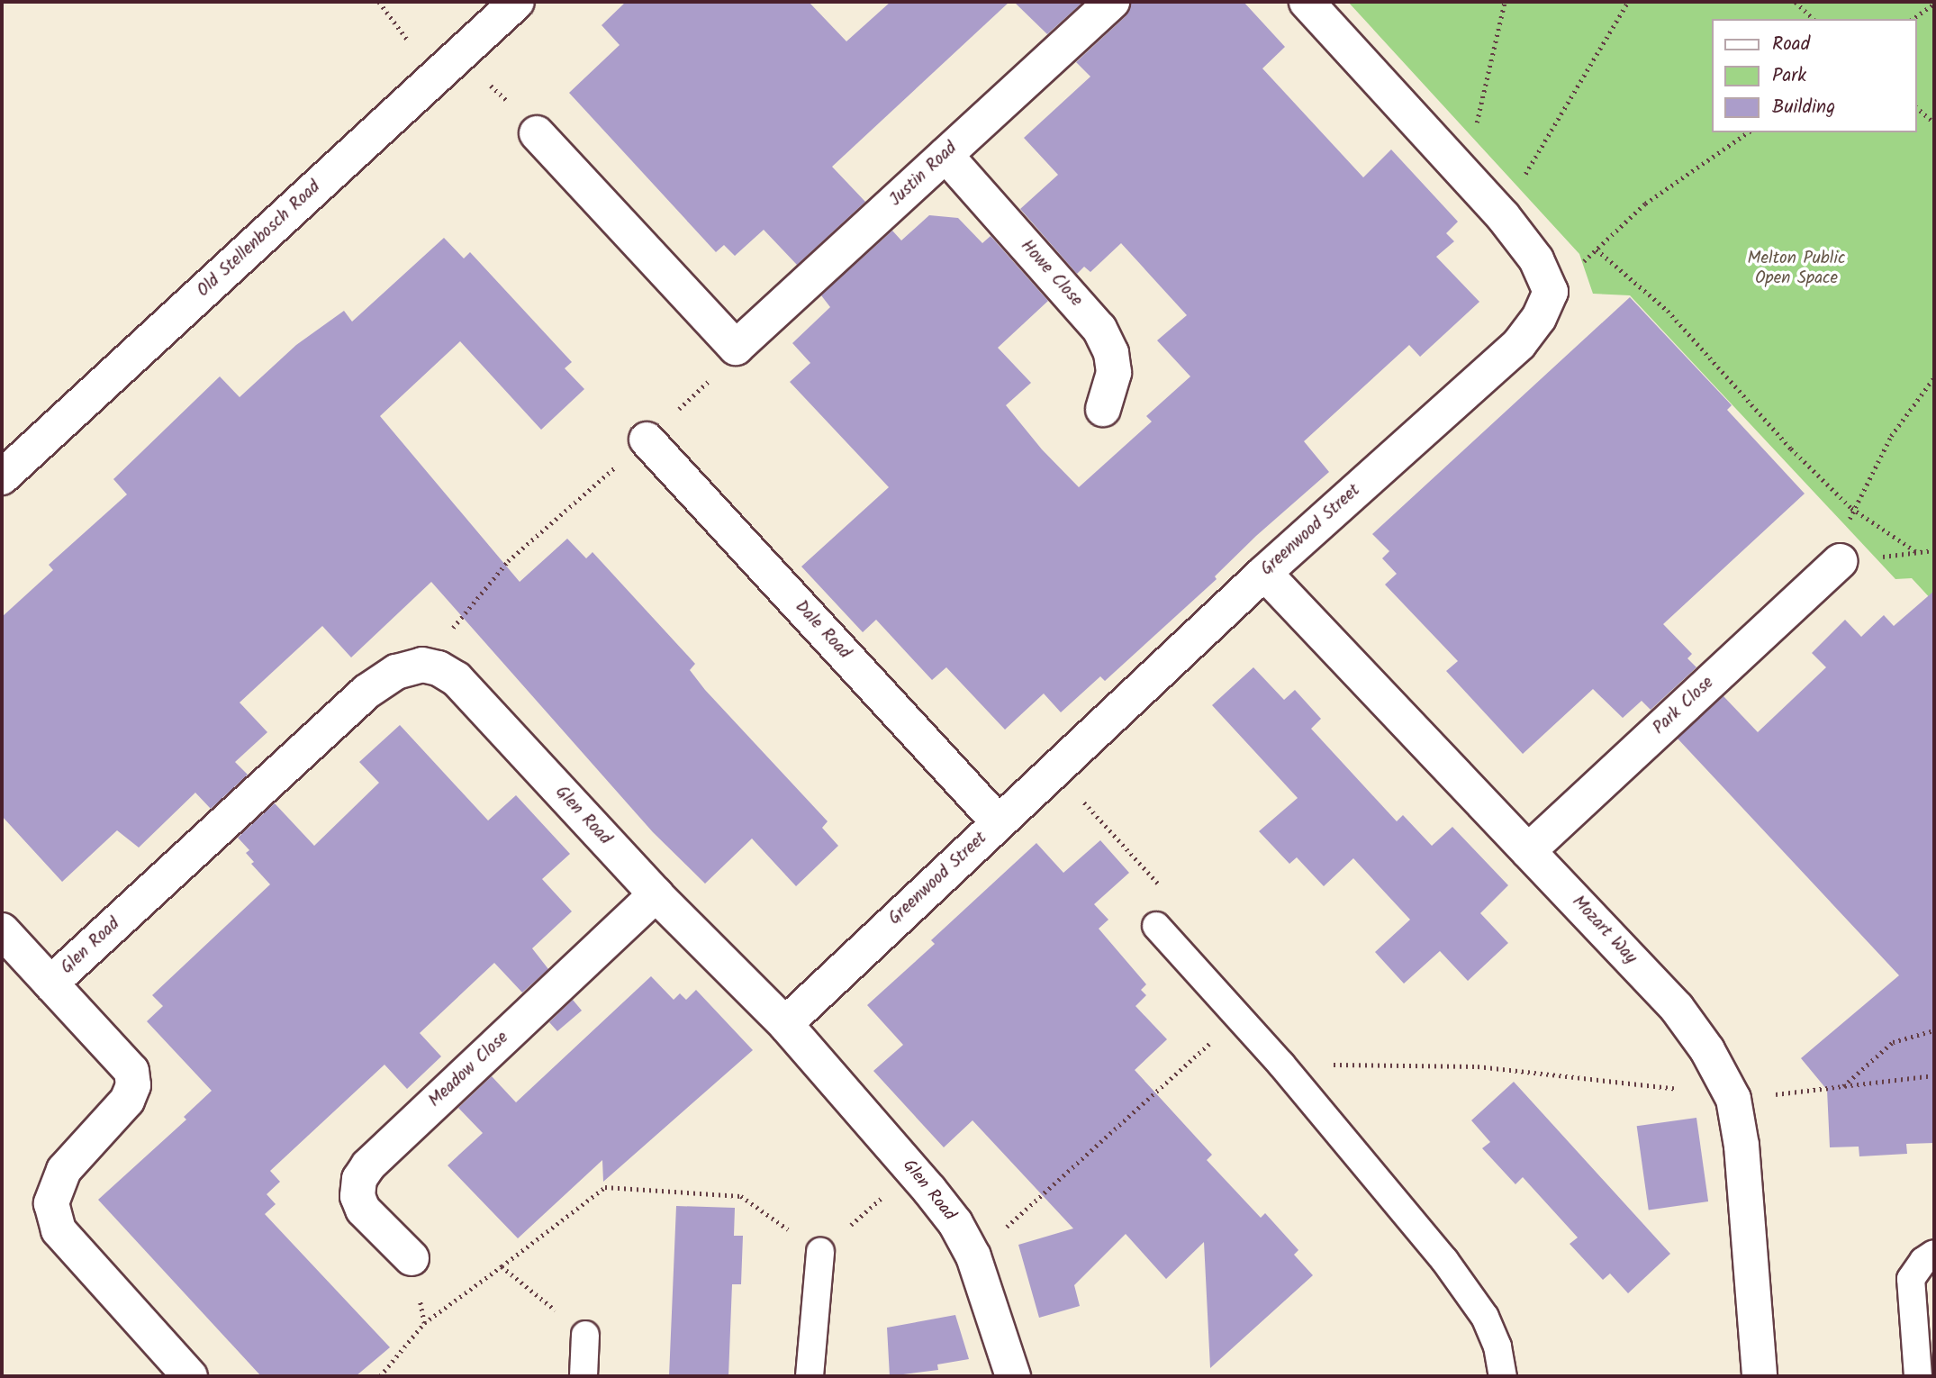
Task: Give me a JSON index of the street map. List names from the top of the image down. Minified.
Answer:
{"streets":{"street":["Justin Road","Old Stellenbosch Road","Howe Close","Greenwood Street","Dale Road","Park Close","Glen Road","Mozart Way","Meadow Close"]},"crossings":[["Justin Road","Howe Close"],["Greenwood Street","Dale Road"],["Greenwood Street","Glen Road"],["Greenwood Street","Mozart Way"],["Park Close","Mozart Way"],["Glen Road","Meadow Close"]],"parks":["Melton Public Open Space"],"legend":["Road","Park","Building"]}
